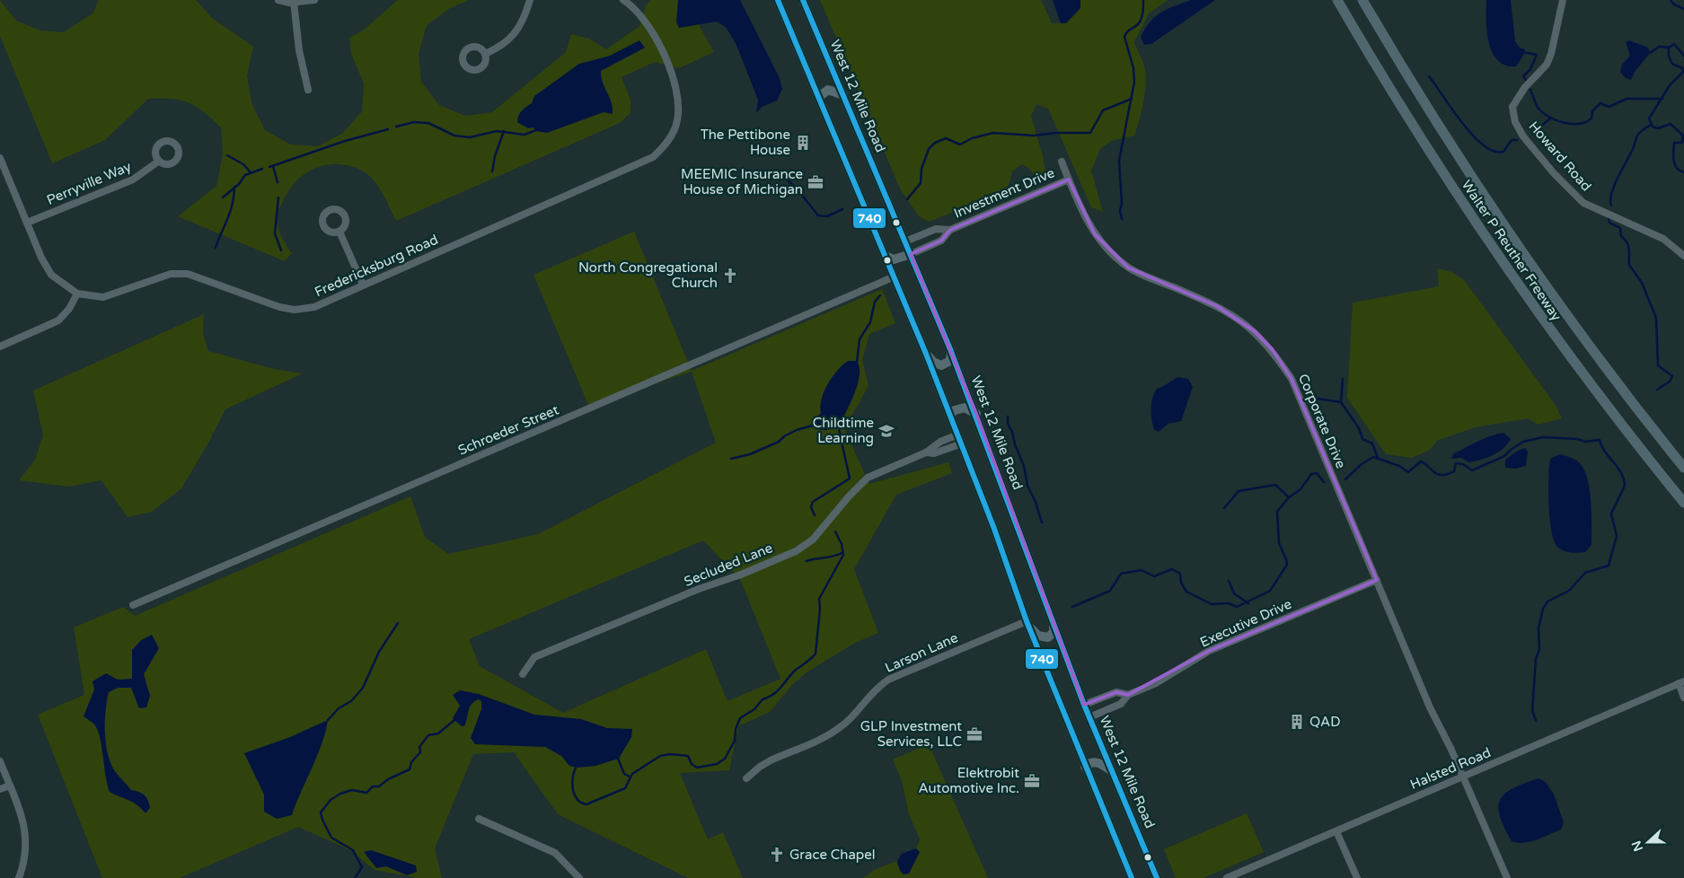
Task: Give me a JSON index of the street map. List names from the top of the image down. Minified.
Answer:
{"streets":{"highway":["Walter P Reuther Freeway"],"main road":["West 12 Mile Road"],"street":["Howard Road","Perryville Way","Investment Drive","Fredericksburg Road","Corporate Drive","Schroeder Street","Secluded Lane","Executive Drive","Larson Lane","Halsted Road"]},"crossings":[["West 12 Mile Road","Investment Drive"],["West 12 Mile Road","Executive Drive"],["Perryville Way","Fredericksburg Road"],["Investment Drive","Corporate Drive"],["Corporate Drive","Executive Drive"],["Corporate Drive","Halsted Road"]],"places":{"building":["The Pettibone House","QAD"],"office":["MEEMIC Insurance House of Michigan","GLP Investment Services, LLC","Elektrobit Automotive Inc."],"church":["North Congregational Church","Grace Chapel"],"school or university":["Childtime Learning"]},"lines":["transit line 740"],"north":"left"}
